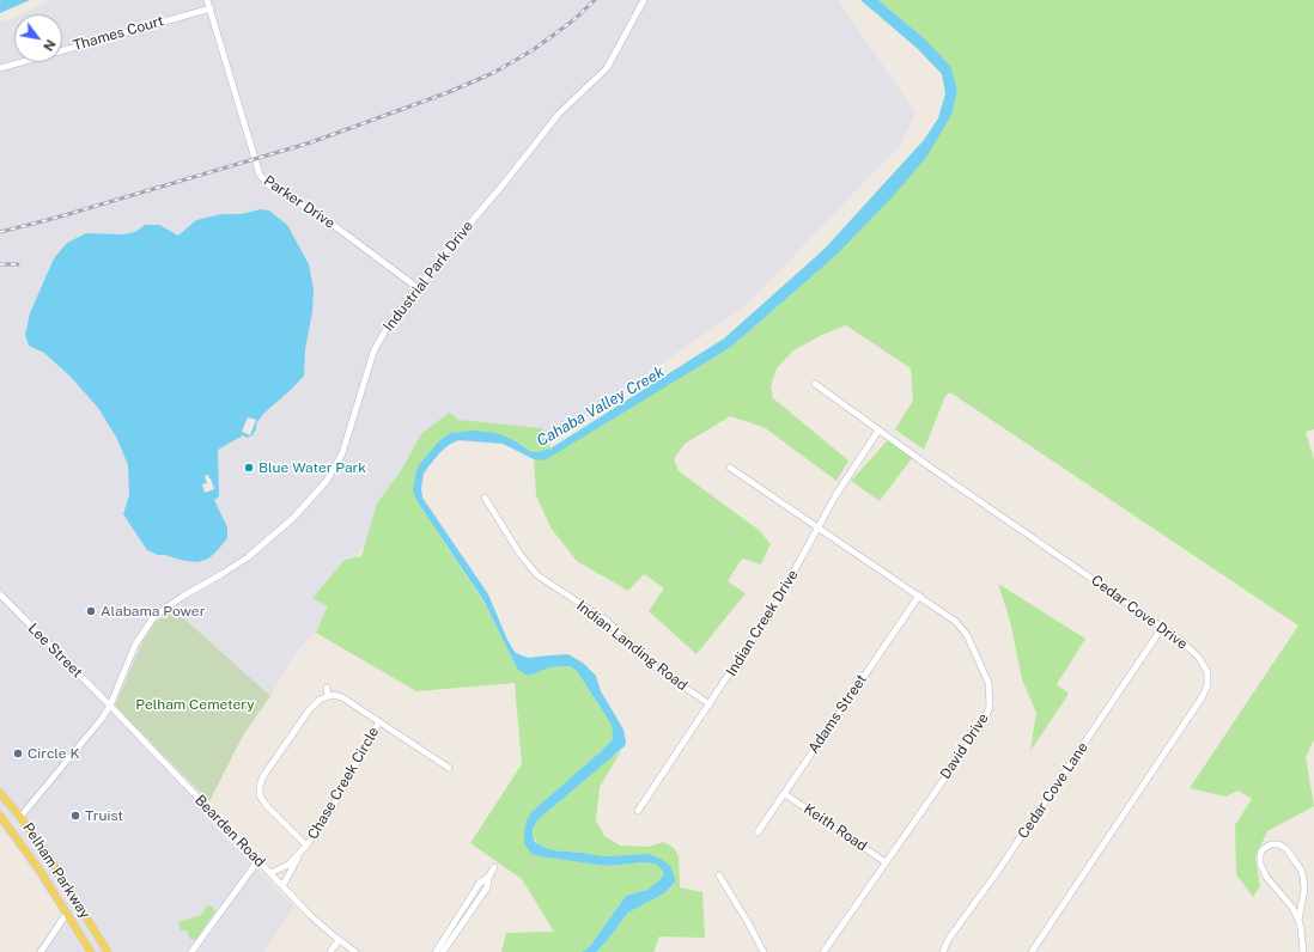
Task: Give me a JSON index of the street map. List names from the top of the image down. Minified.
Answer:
{"streets":{"main road":["Pelham Parkway"],"street":["Thames Court","Parker Drive","Industrial Park Drive","Cedar Cove Drive","Indian Creek Drive","Indian Landing Road","Lee Street","Adams Street","David Drive","Chase Creek Circle","Cedar Cove Lane","Keith Road","Bearden Road"]},"crossings":[["Thames Court","Parker Drive"],["Parker Drive","Industrial Park Drive"],["Industrial Park Drive","Lee Street"],["Industrial Park Drive","Bearden Road"],["Industrial Park Drive","Pelham Parkway"],["Cedar Cove Drive","Indian Creek Drive"],["Cedar Cove Drive","Cedar Cove Lane"],["Indian Creek Drive","Indian Landing Road"],["Indian Creek Drive","David Drive"],["Lee Street","Bearden Road"],["Adams Street","David Drive"],["Adams Street","Keith Road"],["David Drive","Keith Road"],["Chase Creek Circle","Bearden Road"]],"water":["Cahaba Valley Creek"],"parks":["Pelham Cemetery"],"places":["Blue Water Park","Alabama Power","Circle K","Truist"],"north":"bottom right"}
